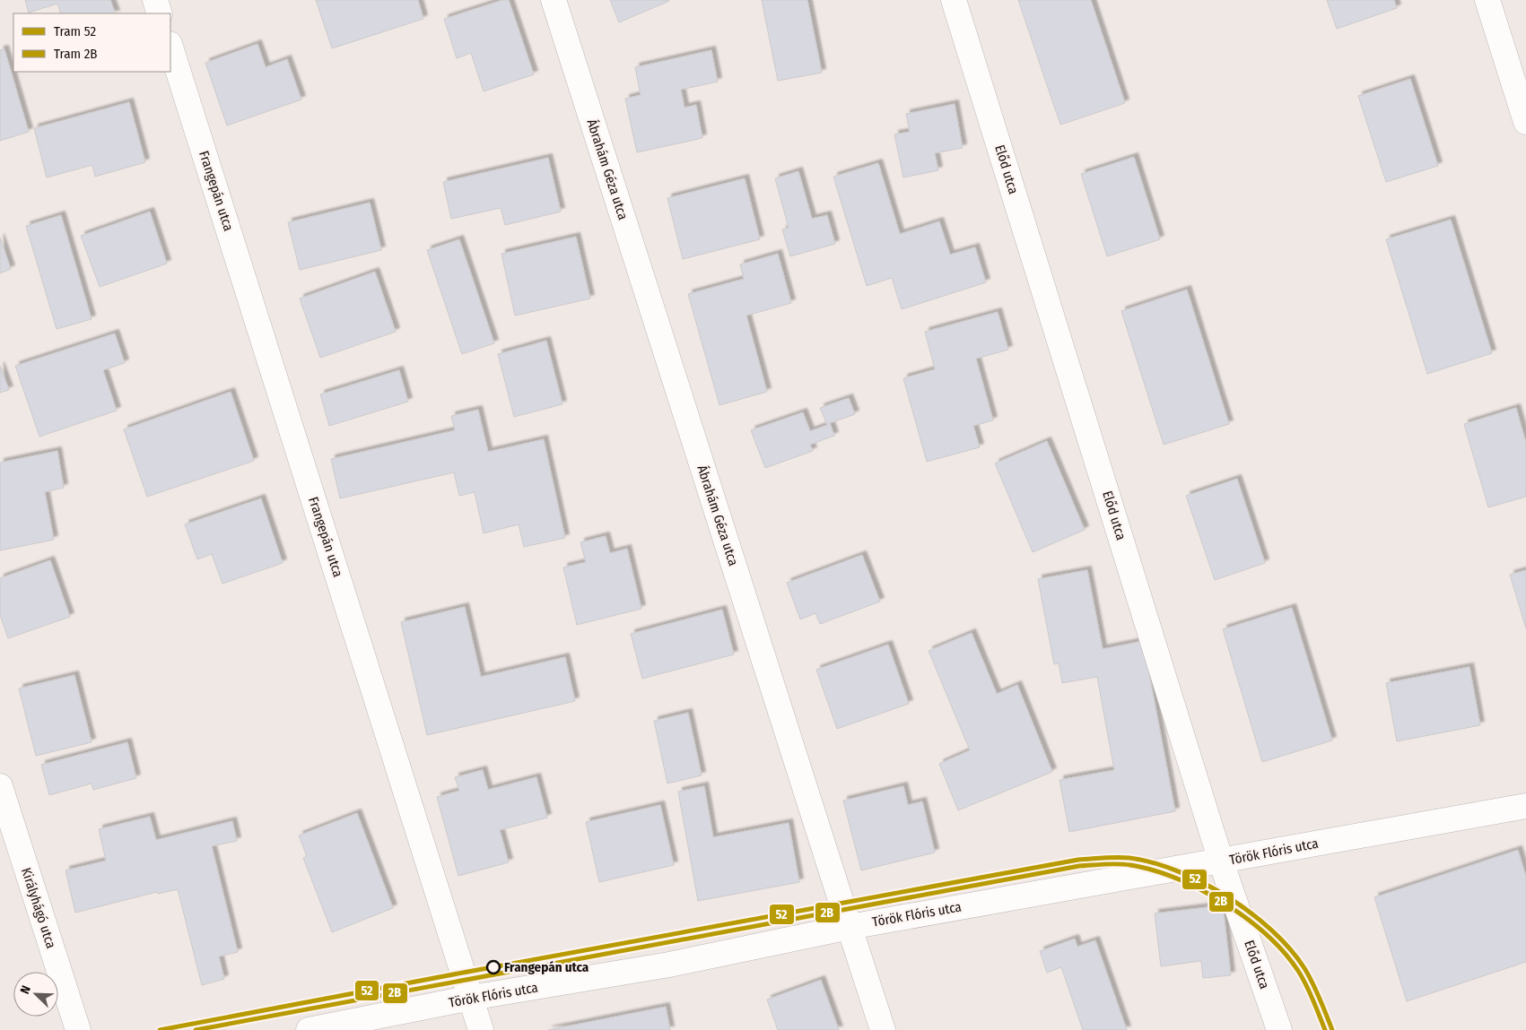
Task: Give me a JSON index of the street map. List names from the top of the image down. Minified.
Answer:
{"streets":{"street":["Ábrahám Géza utca","Előd utca","Frangepán utca","Török Flóris utca","Királyhágó utca"]},"crossings":[["Ábrahám Géza utca","Török Flóris utca"],["Előd utca","Török Flóris utca"],["Frangepán utca","Török Flóris utca"]],"places":["Frangepán utca"],"lines":["tram line 52","tram line 2B"],"legend":["Tram 52","Tram 2B"],"north":"top left"}
